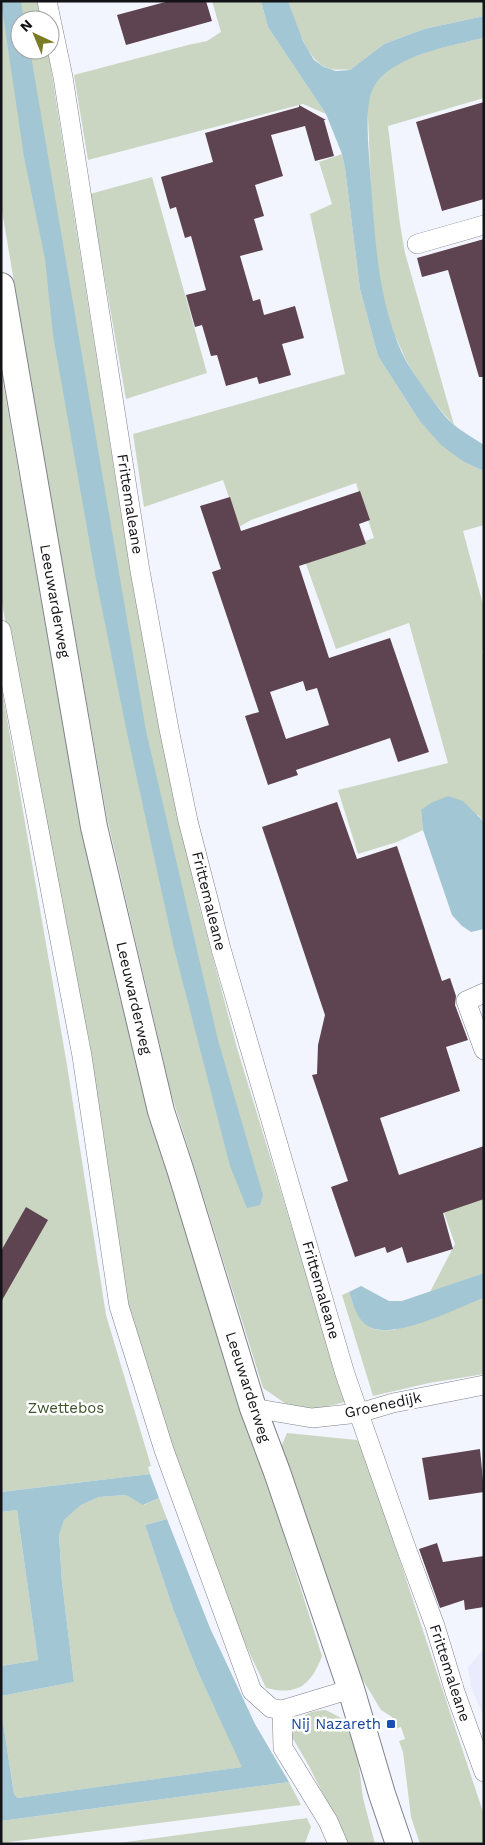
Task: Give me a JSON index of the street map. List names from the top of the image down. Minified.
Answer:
{"streets":{"main road":["Leeuwarderweg"],"street":["Frittemaleane","Groenedijk"]},"crossings":[["Frittemaleane","Groenedijk"],["Leeuwarderweg","Groenedijk"]],"parks":["Zwettebos"],"places":{"transit":["Nij Nazareth"]},"north":"top left"}
